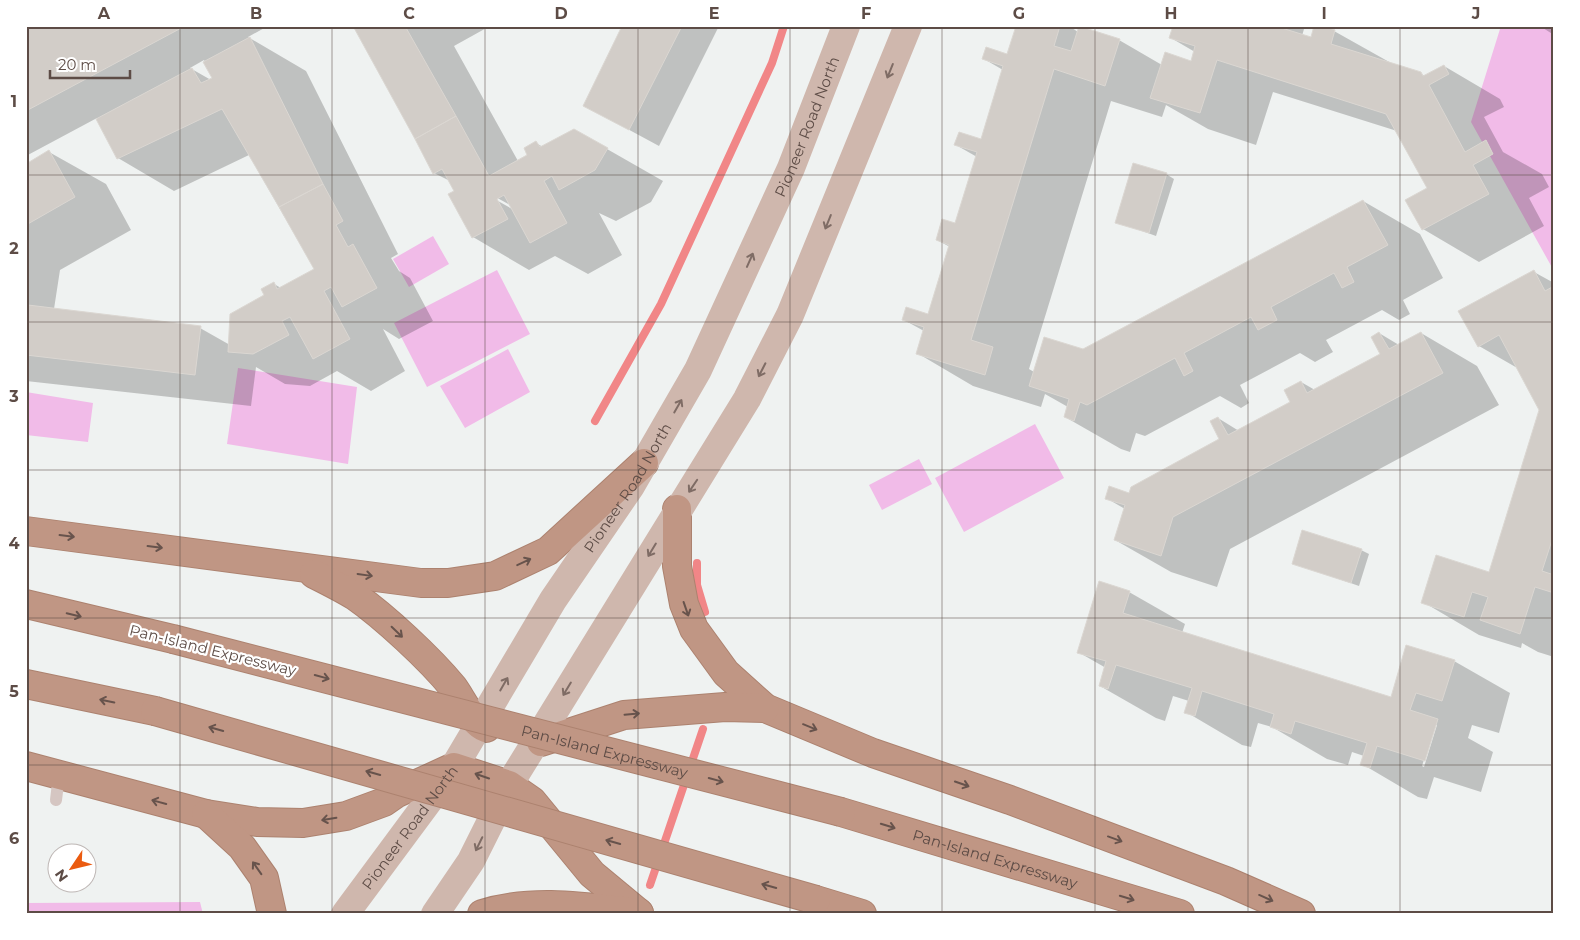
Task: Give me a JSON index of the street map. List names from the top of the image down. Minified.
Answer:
{"streets":{"highway":["Pan-Island Expressway"],"main road":["Pioneer Road North"]},"scale_bar":"20 m","north":"bottom left","grid":{"columns":["A","B","C","D","E","F","G","H","I","J"],"rows":["1","2","3","4","5","6"]}}
